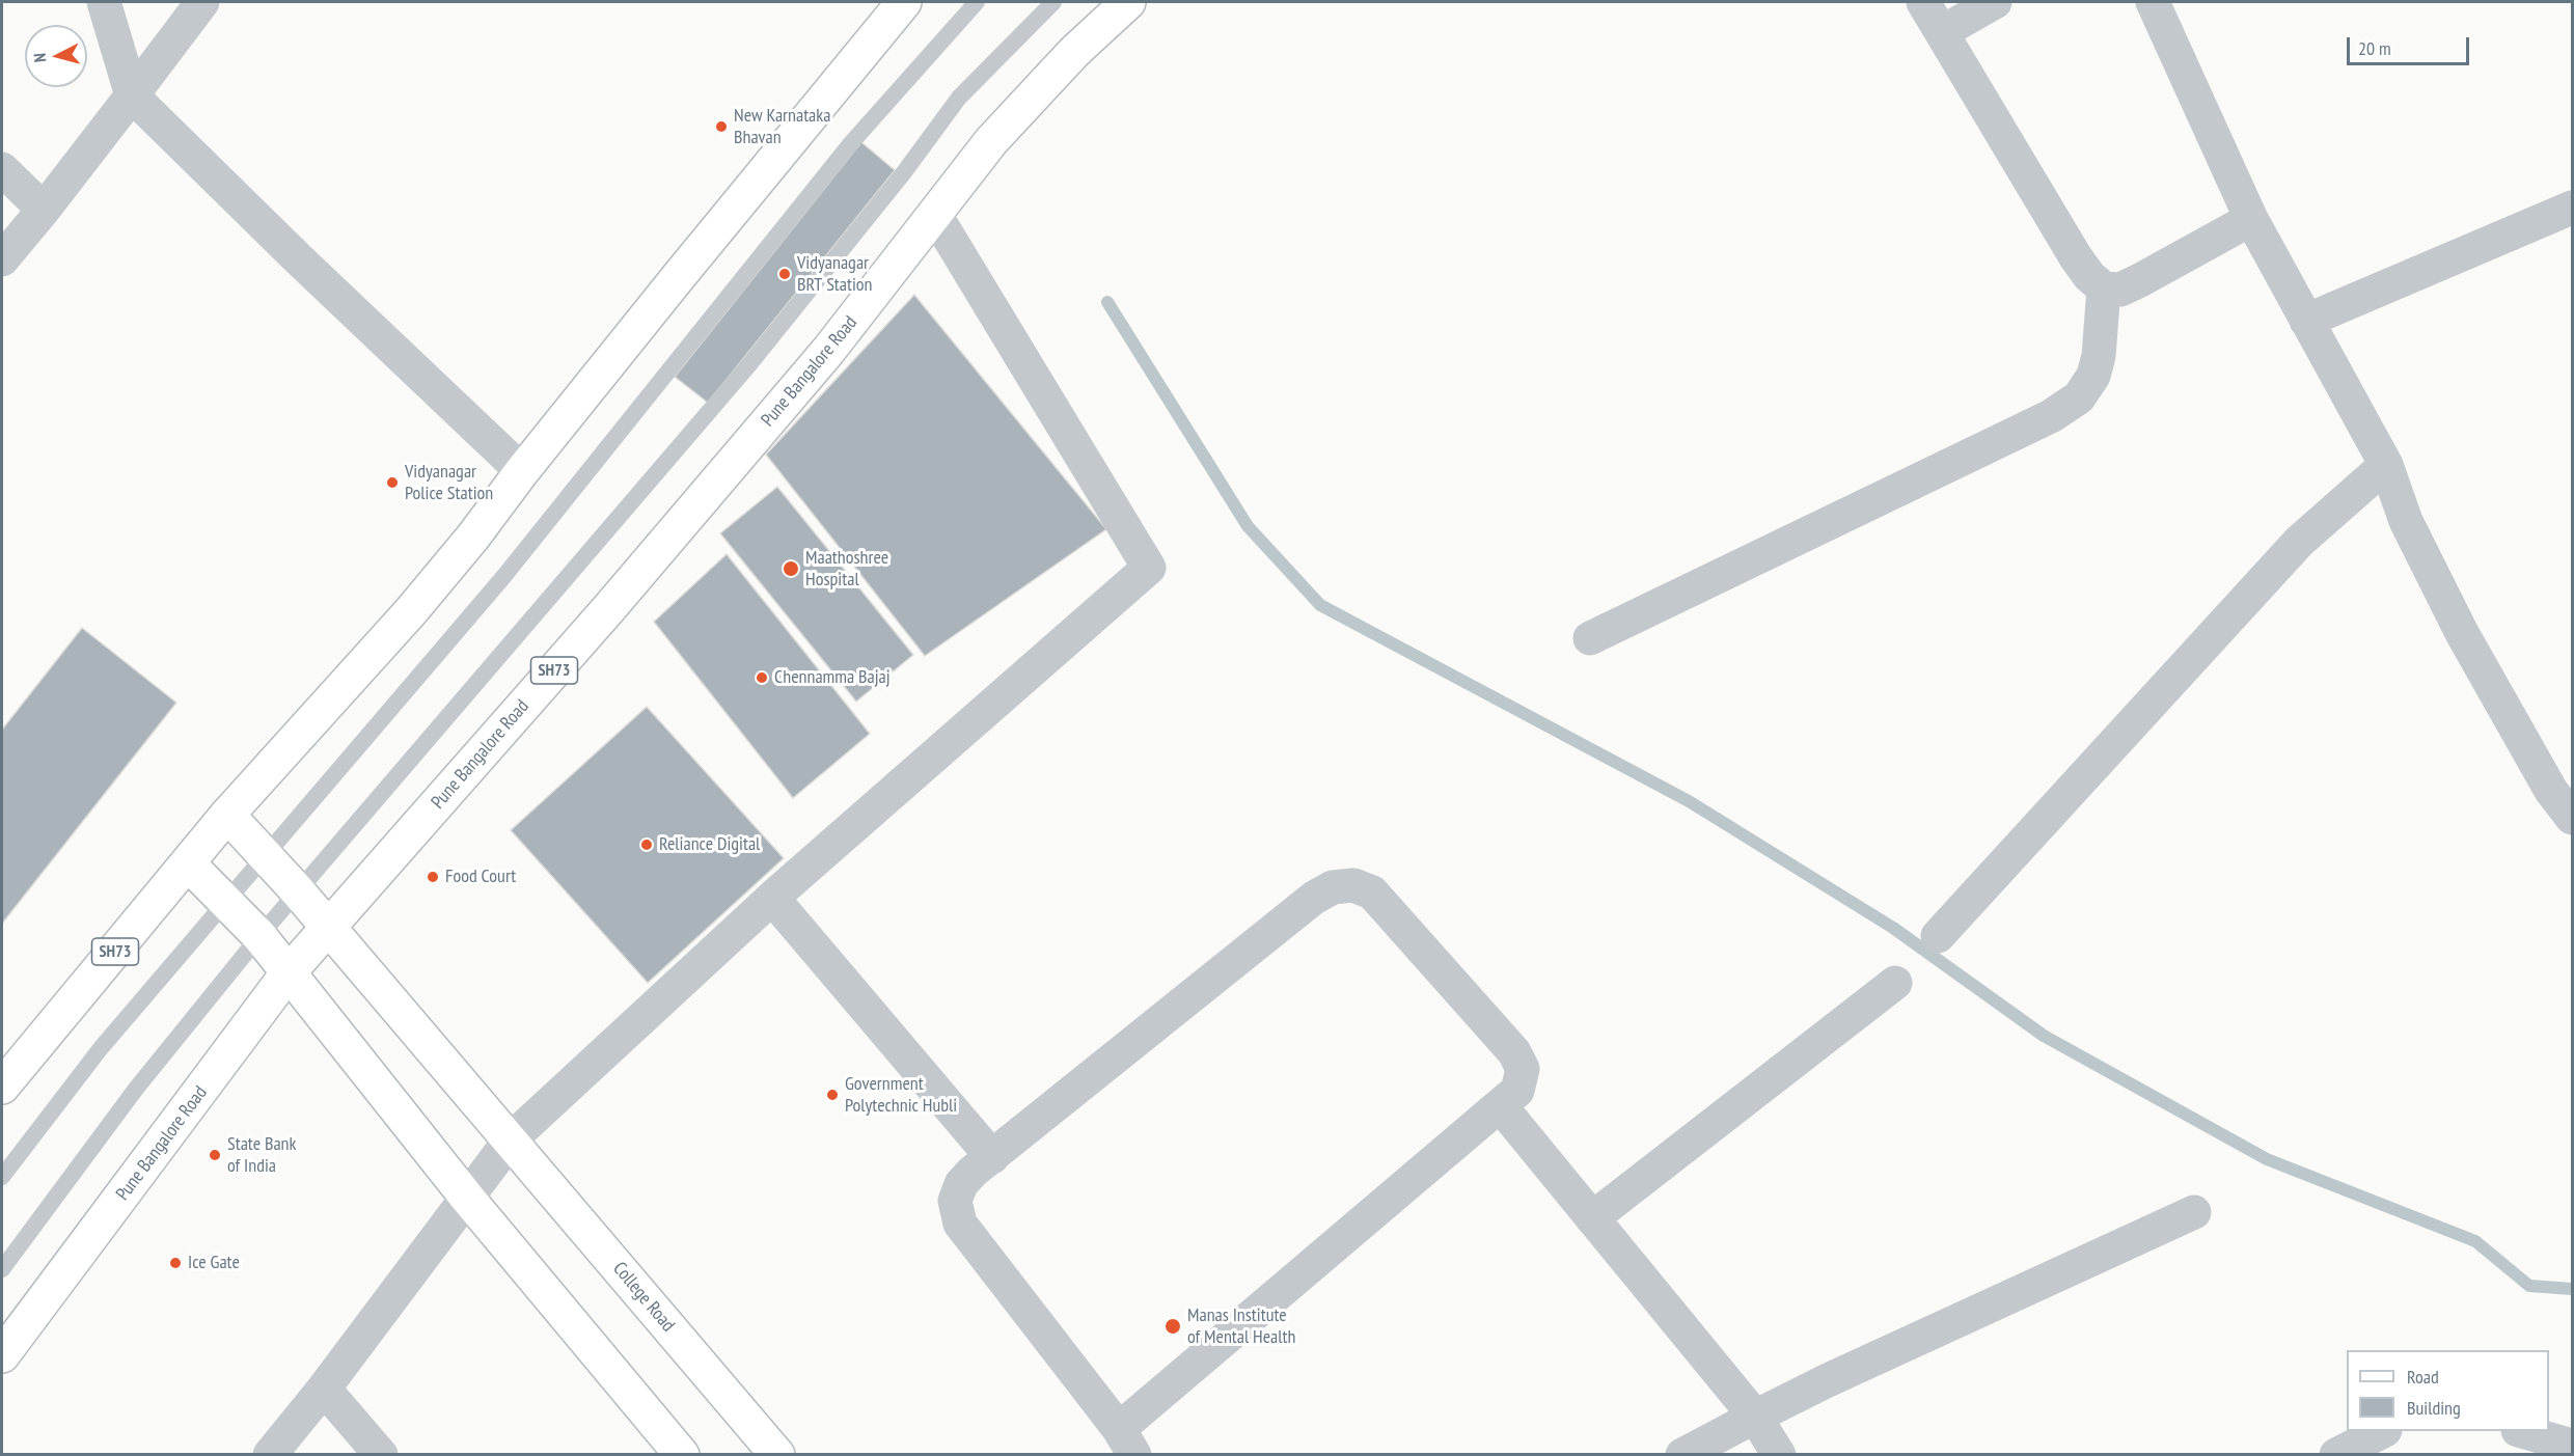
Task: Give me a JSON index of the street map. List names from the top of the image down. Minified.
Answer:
{"streets":{"main road":["Pune Bangalore Road","SH73","College Road"]},"crossings":[["Pune Bangalore Road","College Road"],["SH73","College Road"]],"places":["New Karnataka Bhavan","Vidyanagar BRT Station","Vidyanagar Police Station","Maathoshree Hospital","Chennamma Bajaj","Reliance Digital","Food Court","Government Polytechnic Hubli","State Bank of India","Ice Gate","Manas Institute of Mental Health"],"legend":["Road","Building"],"scale_bar":"20 m","north":"left"}
